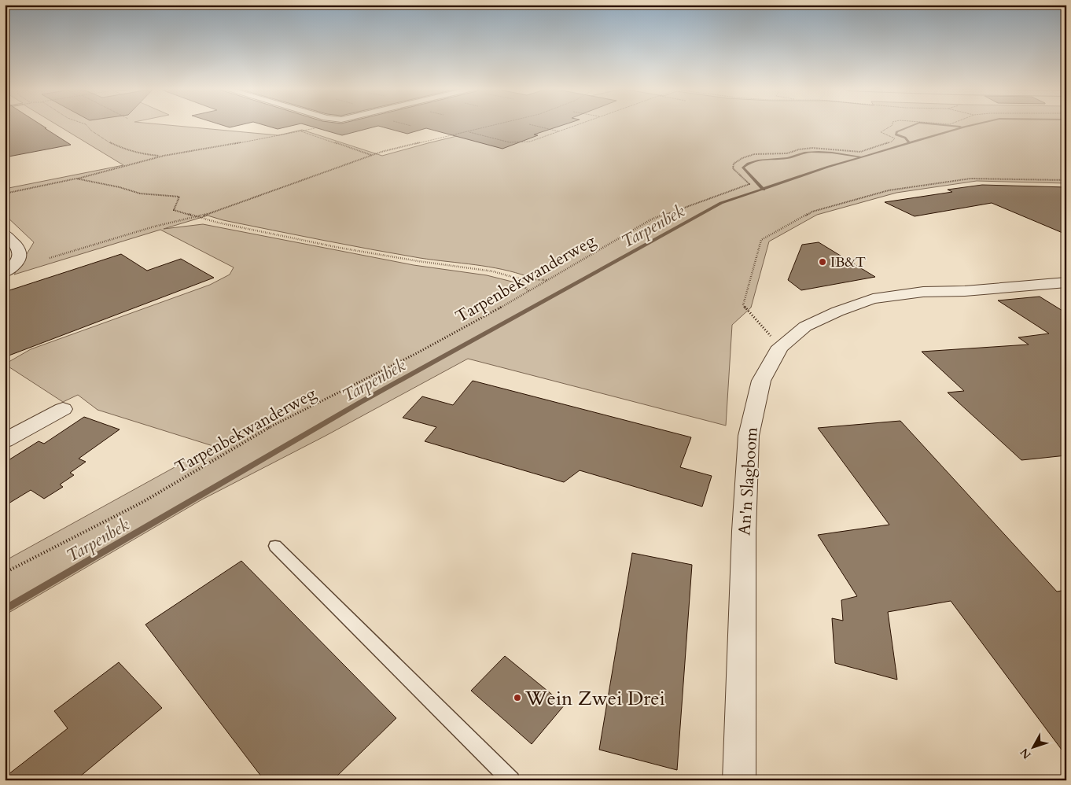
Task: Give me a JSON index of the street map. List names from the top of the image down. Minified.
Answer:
{"streets":{"street":["An'n Slagboom"],"path":["Tarpenbekwanderweg"]},"water":["Tarpenbek"],"places":["IB&T","Wein Zwei Drei"],"north":"bottom left"}
